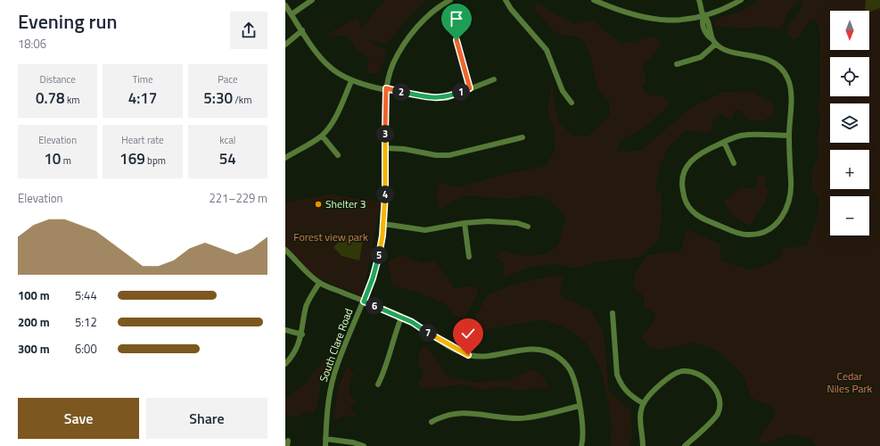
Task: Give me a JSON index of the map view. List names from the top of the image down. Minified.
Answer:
{"streets":{"street":["South Clare Road"]},"parks":["Forest view park","Cedar Niles Park"],"places":["Shelter 3"],"north":"bottom","page":{"heading":["Evening run","18:06"],"map_buttons":["+","−"],"stats":[["Distance","0.78 km"],["Time","4:17"],["Pace","5:30 /km"],["Elevation","10 m"],["Heart rate","169 bpm"],["kcal","54"]],"pins":["1","2","3","4","5","6","7"],"chart":["Elevation","221–229 m"],"list":[{"name":"100 m","note":"5:44"},{"name":"200 m","note":"5:12"},{"name":"300 m","note":"6:00"}],"buttons":["Save","Share"]}}
